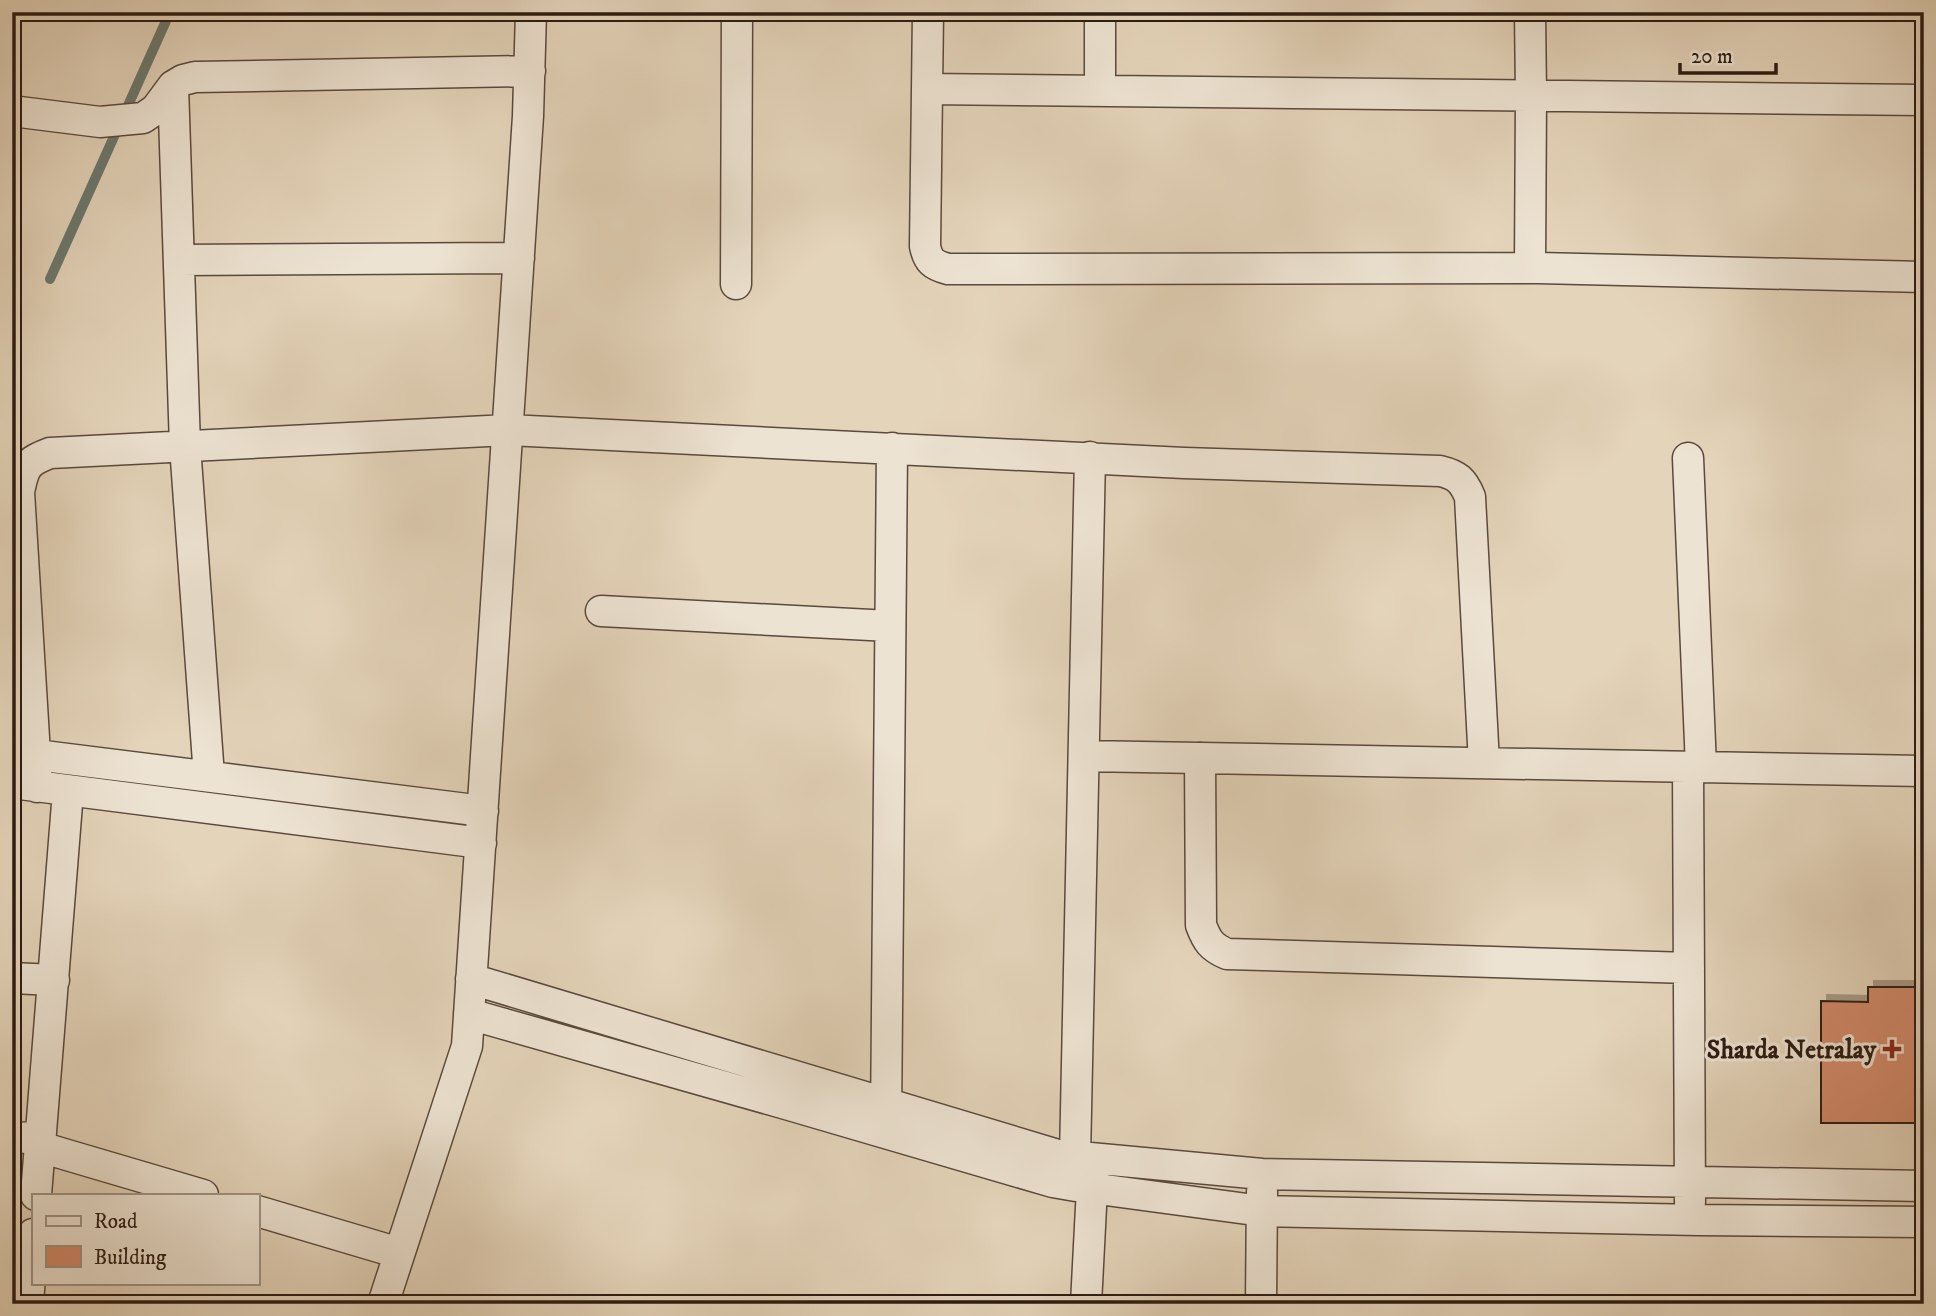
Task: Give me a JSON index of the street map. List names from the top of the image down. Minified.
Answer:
{"places":{"health":["Sharda Netralay"]},"legend":["Road","Building"],"scale_bar":"20 m"}
